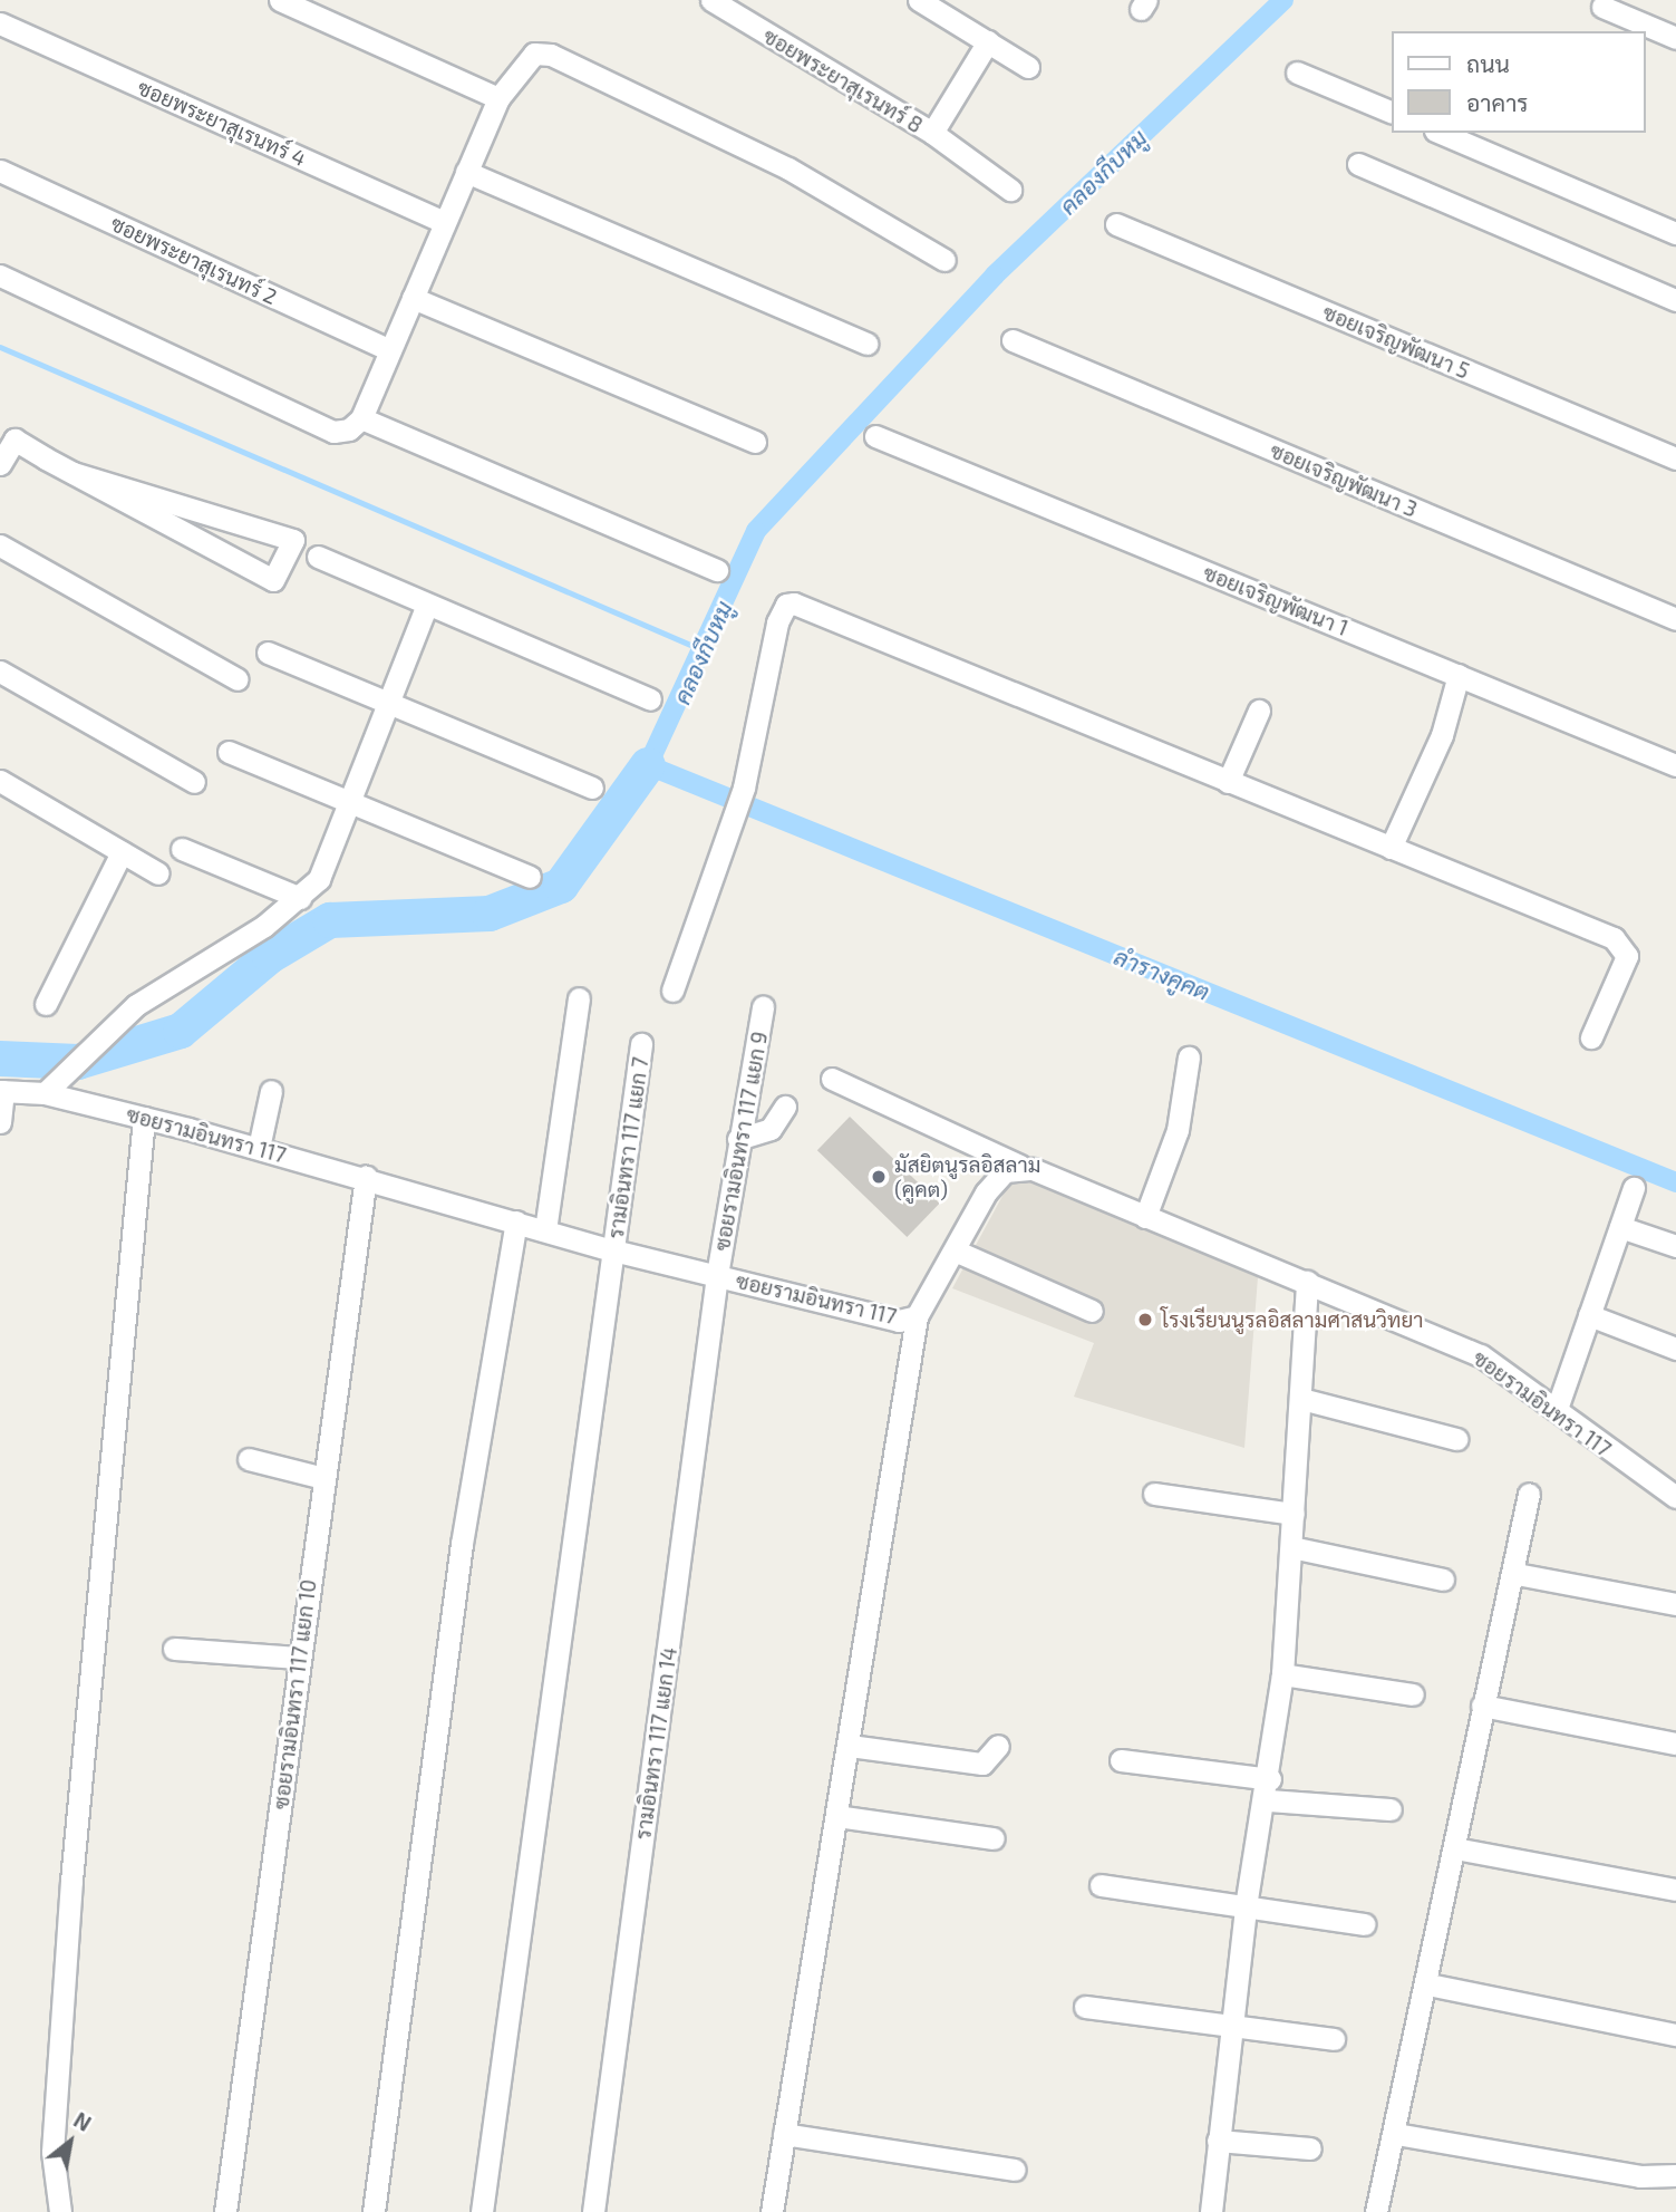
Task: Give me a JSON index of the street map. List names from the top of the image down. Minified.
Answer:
{"streets":{"street":["ซอยพระยาสุเรนทร์ 8","ซอยพระยาสุเรนทร์ 4","ซอยพระยาสุเรนทร์ 2","ซอยเจริญพัฒนา 5","ซอยเจริญพัฒนา 3","ซอยเจริญพัฒนา 1","ซอยรามอินทรา 117","ซอยรามอินทรา 117 แยก 9","รามอินทรา 117 แยก 7","ซอยรามอินทรา 117 แยก 10","รามอินทรา 117 แยก 14"]},"crossings":[["ซอยรามอินทรา 117","ซอยรามอินทรา 117 แยก 9"],["ซอยรามอินทรา 117","รามอินทรา 117 แยก 7"],["ซอยรามอินทรา 117","ซอยรามอินทรา 117 แยก 10"],["ซอยรามอินทรา 117","รามอินทรา 117 แยก 14"],["ซอยรามอินทรา 117 แยก 9","รามอินทรา 117 แยก 14"]],"water":["คลองกีบหมู","ลำรางคูคต"],"places":["มัสยิตนูรลอิสลาม (คูคต)","โรงเรียนนูรลอิสลามศาสนวิทยา"],"legend":["ถนน","อาคาร"],"north":"top right"}
